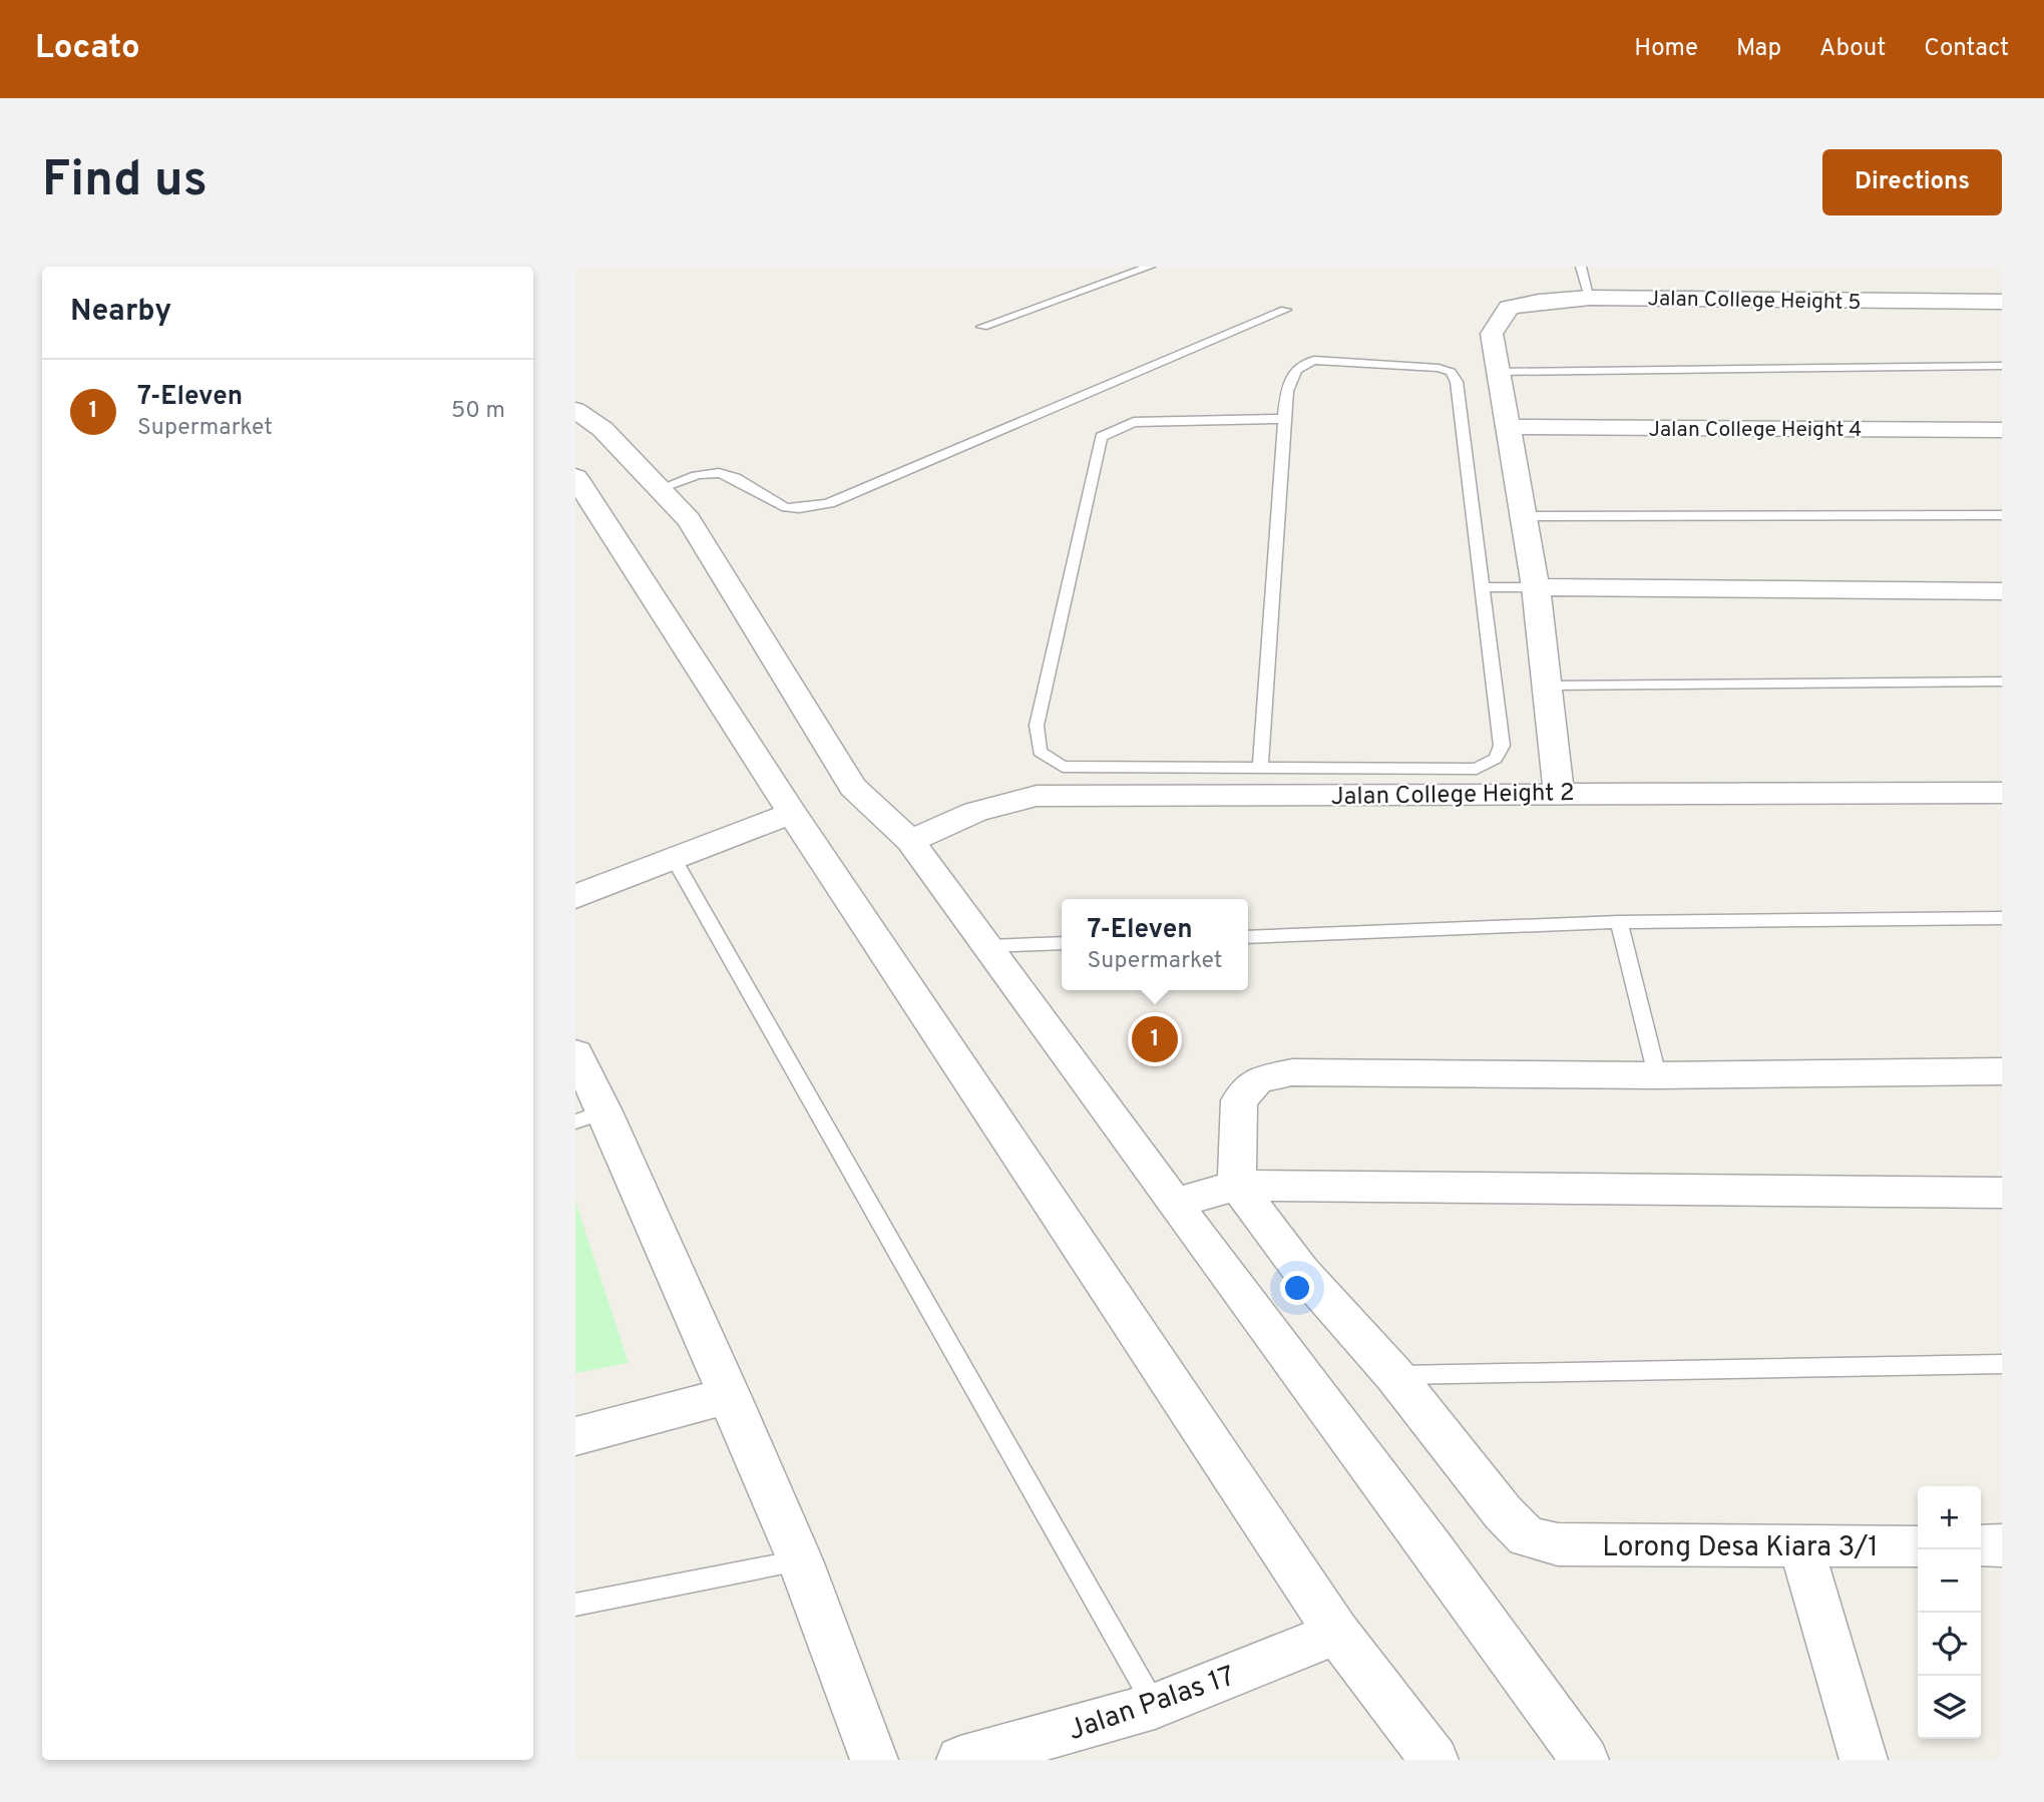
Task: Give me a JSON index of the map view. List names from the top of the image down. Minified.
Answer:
{"streets":{"street":["Jalan College Height 5","Jalan College Height 4","Jalan College Height 2","Lorong Desa Kiara 3/1","Jalan Palas 17"]},"page":{"header":"Locato","nav":["Home","Map","About","Contact"],"buttons":"Directions","title":"Find us","heading":"Nearby","list":[{"mark":"1","name":"7-Eleven","note":"Supermarket","value":"50 m"}],"popup":["7-Eleven","Supermarket"],"pins":"1","map_buttons":["+","−"]}}
